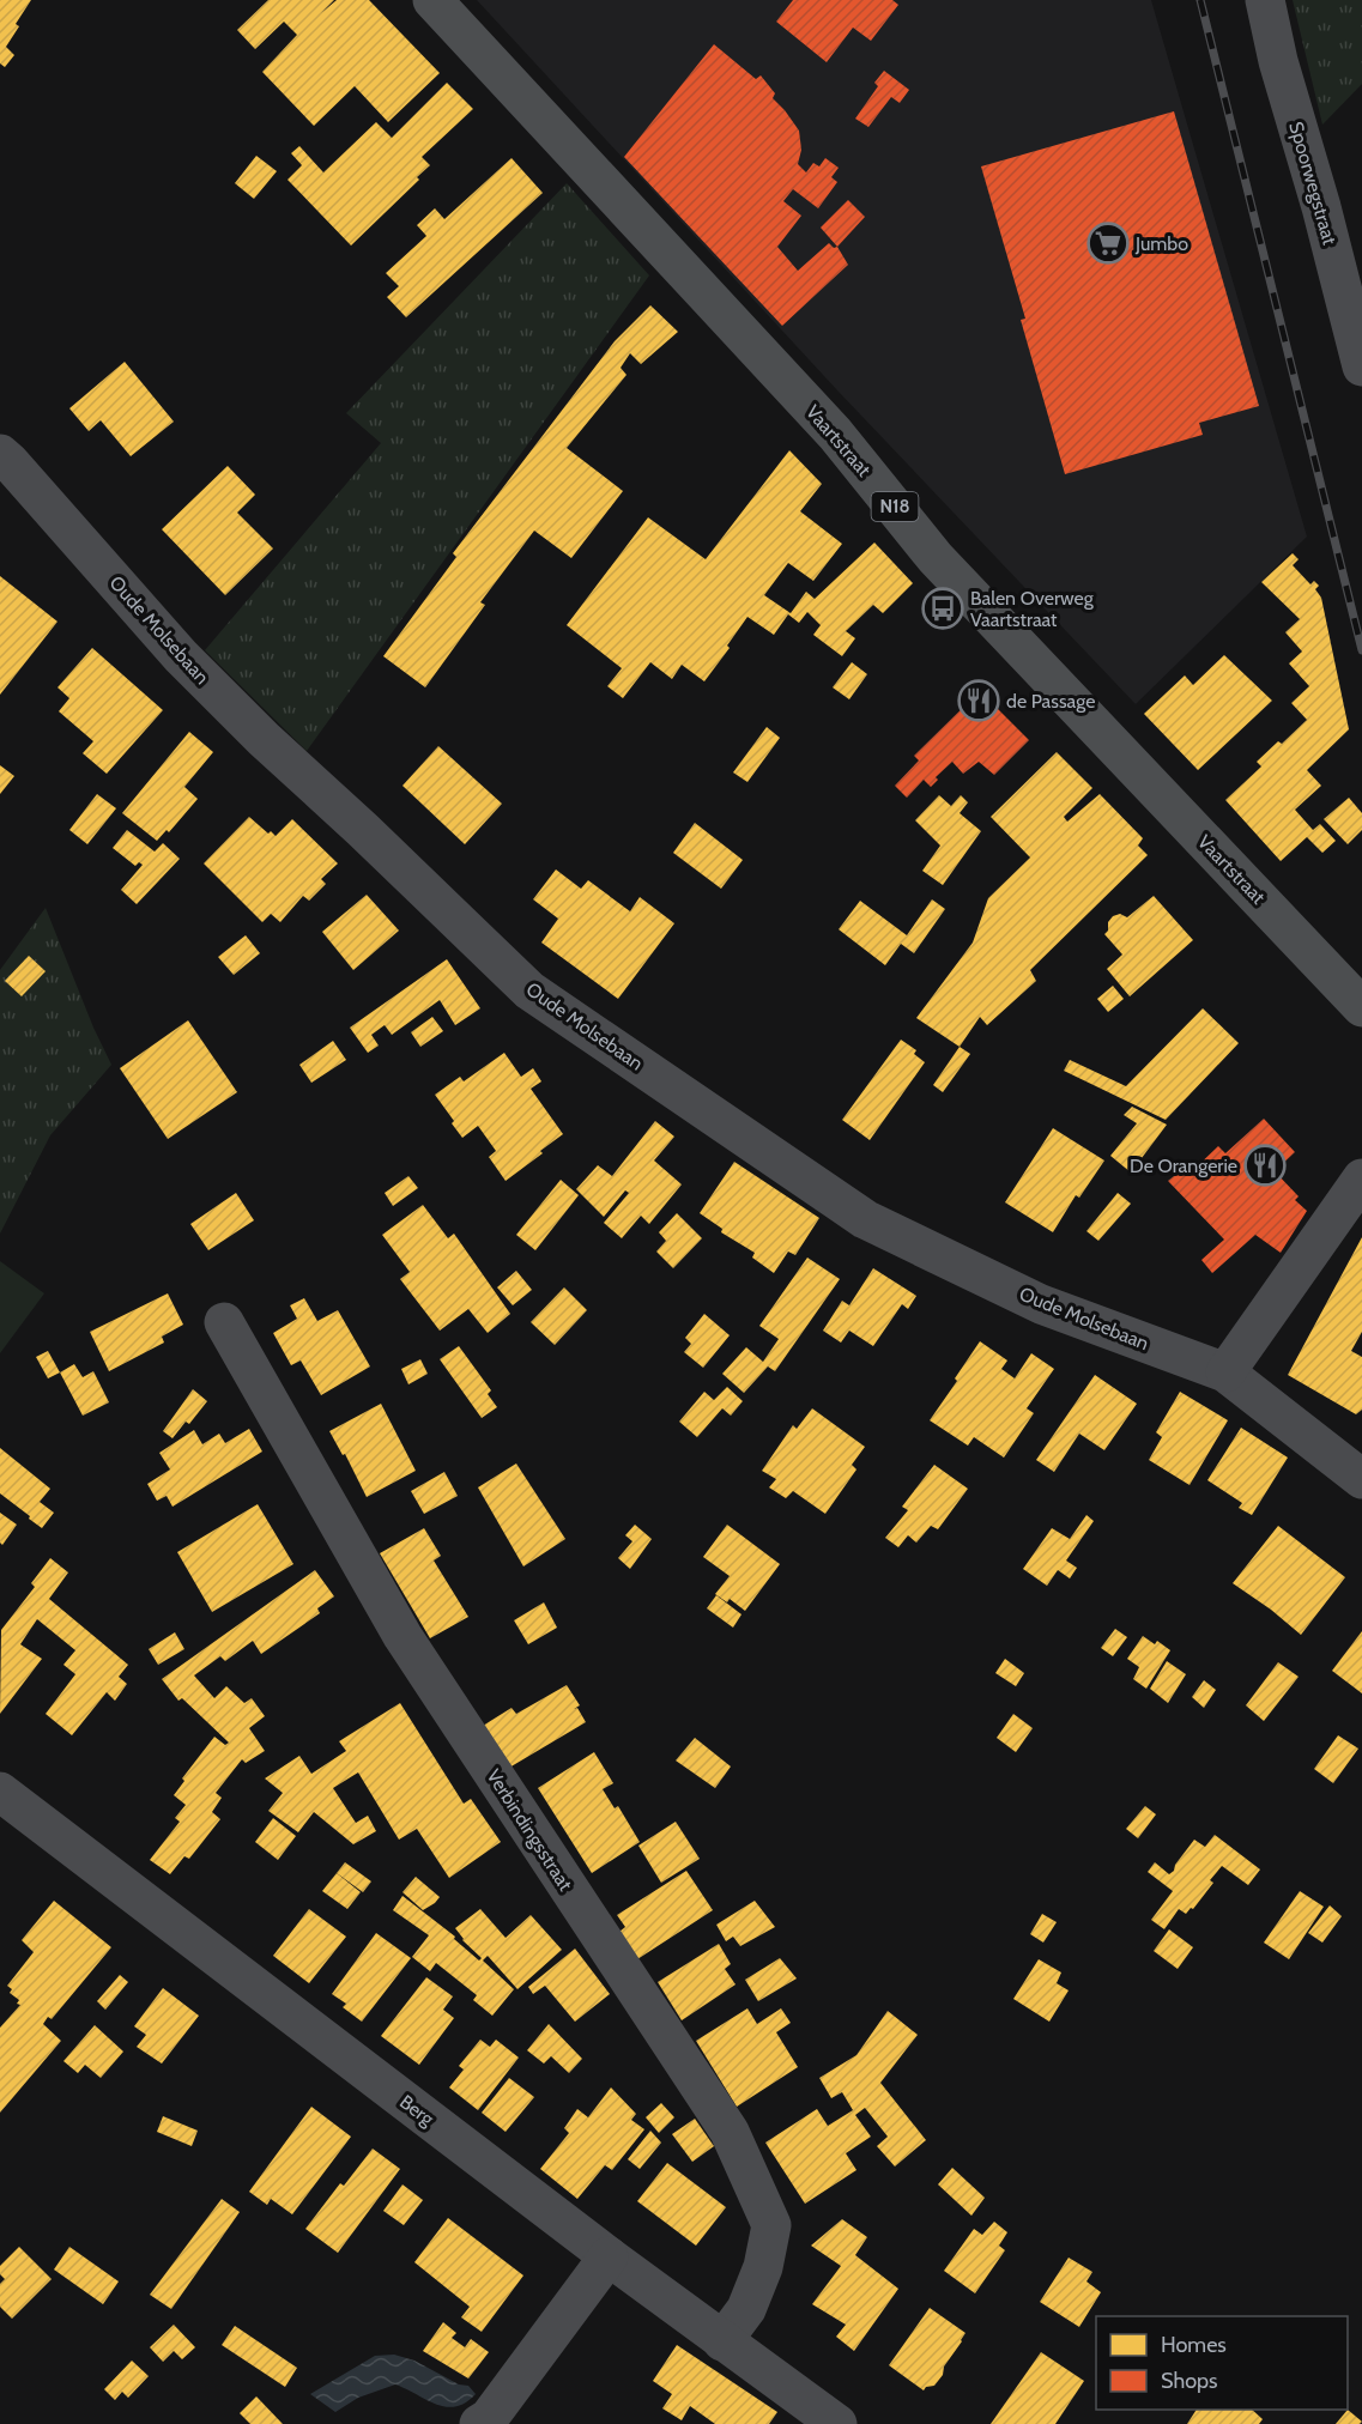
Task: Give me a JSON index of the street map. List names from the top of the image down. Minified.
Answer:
{"streets":{"main road":["Vaartstraat","N18"],"street":["Spoorwegstraat","Oude Molsebaan","Verbindingsstraat","Berg"]},"crossings":[["Verbindingsstraat","Berg"]],"places":{"supermarket":["Jumbo"],"bus stop":["Balen Overweg Vaartstraat"],"restaurant":["de Passage","De Orangerie"]},"legend":["Homes","Shops"]}
